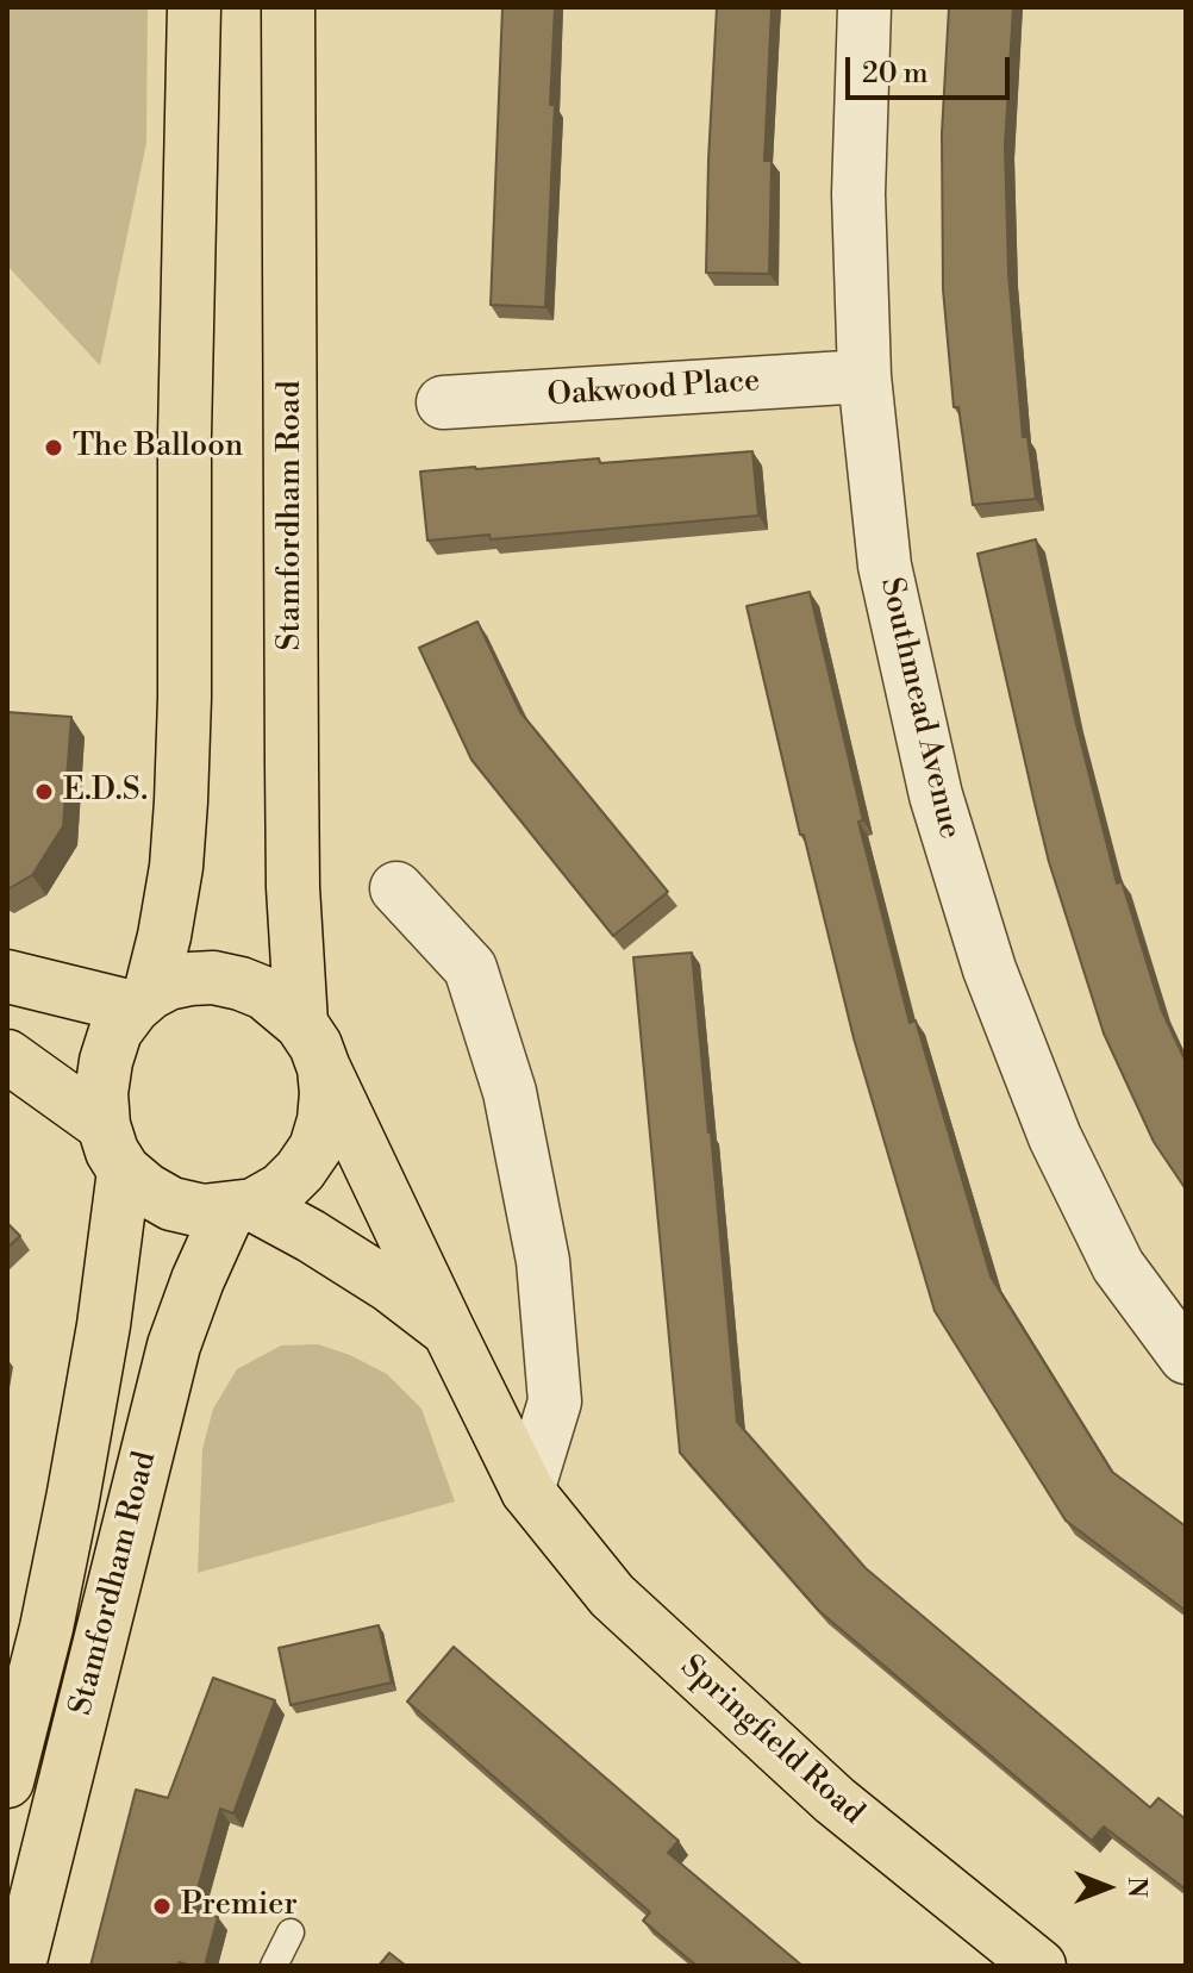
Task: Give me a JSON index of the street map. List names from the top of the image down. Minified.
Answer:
{"streets":{"main road":["Stamfordham Road","Springfield Road"],"street":["Oakwood Place","Southmead Avenue"]},"crossings":[["Oakwood Place","Southmead Avenue"],["Stamfordham Road","Springfield Road"]],"places":["The Balloon","E.D.S.","Premier"],"scale_bar":"20 m","north":"right"}
